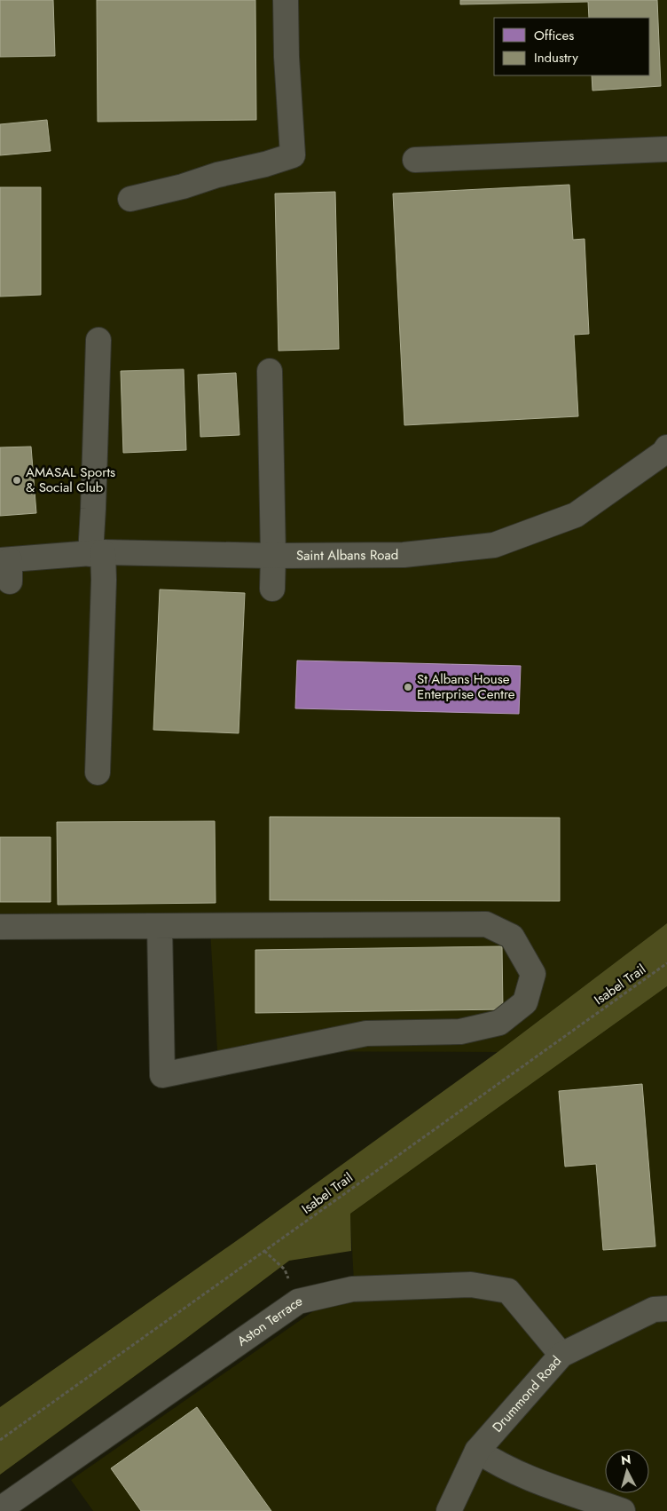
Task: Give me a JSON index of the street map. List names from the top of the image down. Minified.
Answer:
{"streets":{"street":["Saint Albans Road","Aston Terrace","Drummond Road"],"path":["Isabel Trail"]},"crossings":[["Aston Terrace","Drummond Road"]],"places":["AMASAL Sports & Social Club","St Albans House Enterprise Centre"],"legend":["Offices","Industry"],"north":"top"}
